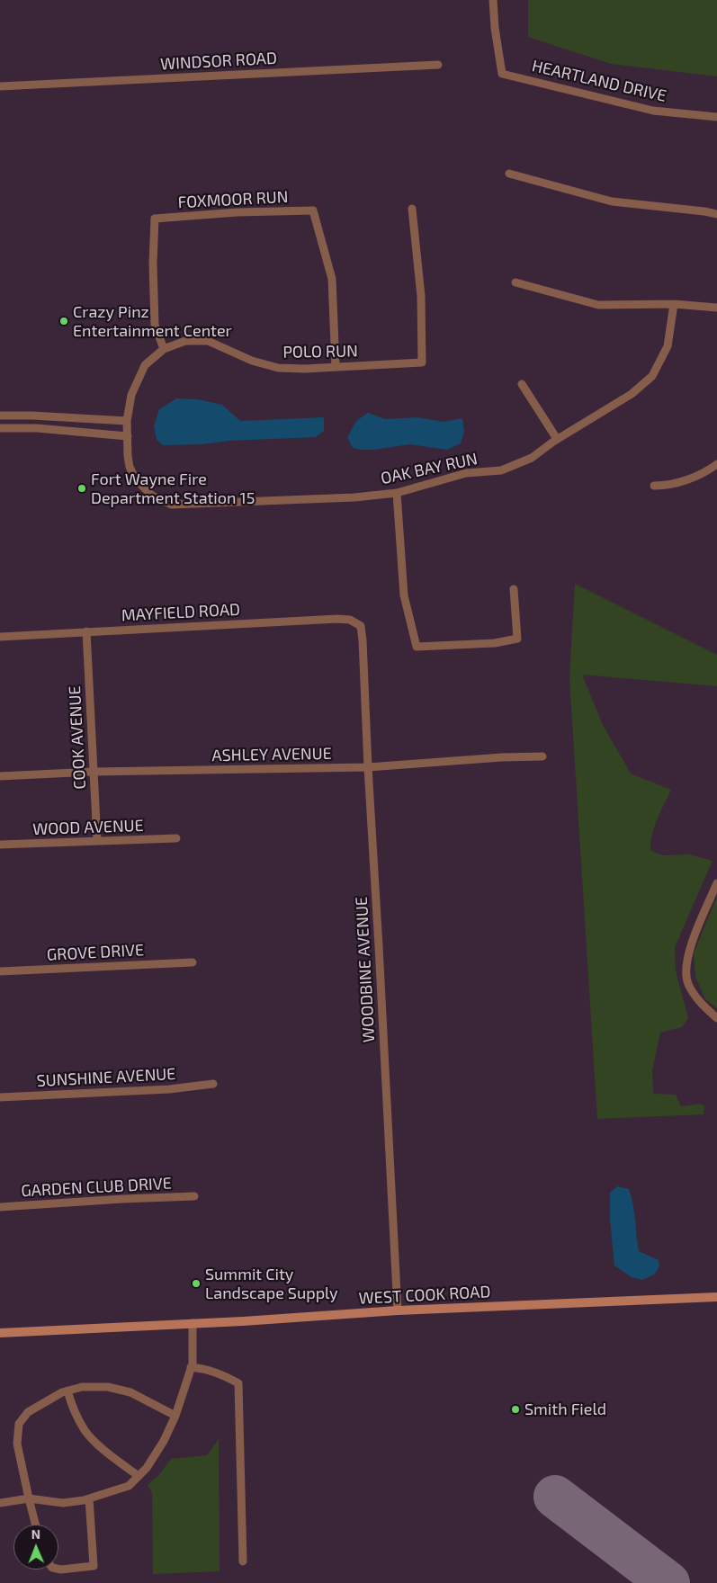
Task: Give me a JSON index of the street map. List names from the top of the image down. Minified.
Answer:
{"streets":{"main road":["WEST COOK ROAD"],"street":["WINDSOR ROAD","HEARTLAND DRIVE","FOXMOOR RUN","POLO RUN","OAK BAY RUN","MAYFIELD ROAD","COOK AVENUE","ASHLEY AVENUE","WOOD AVENUE","GROVE DRIVE","WOODBINE AVENUE","SUNSHINE AVENUE","GARDEN CLUB DRIVE"]},"crossings":[["FOXMOOR RUN","POLO RUN"],["POLO RUN","OAK BAY RUN"],["MAYFIELD ROAD","COOK AVENUE"],["MAYFIELD ROAD","WOODBINE AVENUE"],["COOK AVENUE","ASHLEY AVENUE"],["COOK AVENUE","WOOD AVENUE"],["ASHLEY AVENUE","WOODBINE AVENUE"],["WOODBINE AVENUE","WEST COOK ROAD"]],"places":["Crazy Pinz Entertainment Center","Fort Wayne Fire Department Station 15","Summit City Landscape Supply","Smith Field"],"north":"top"}
